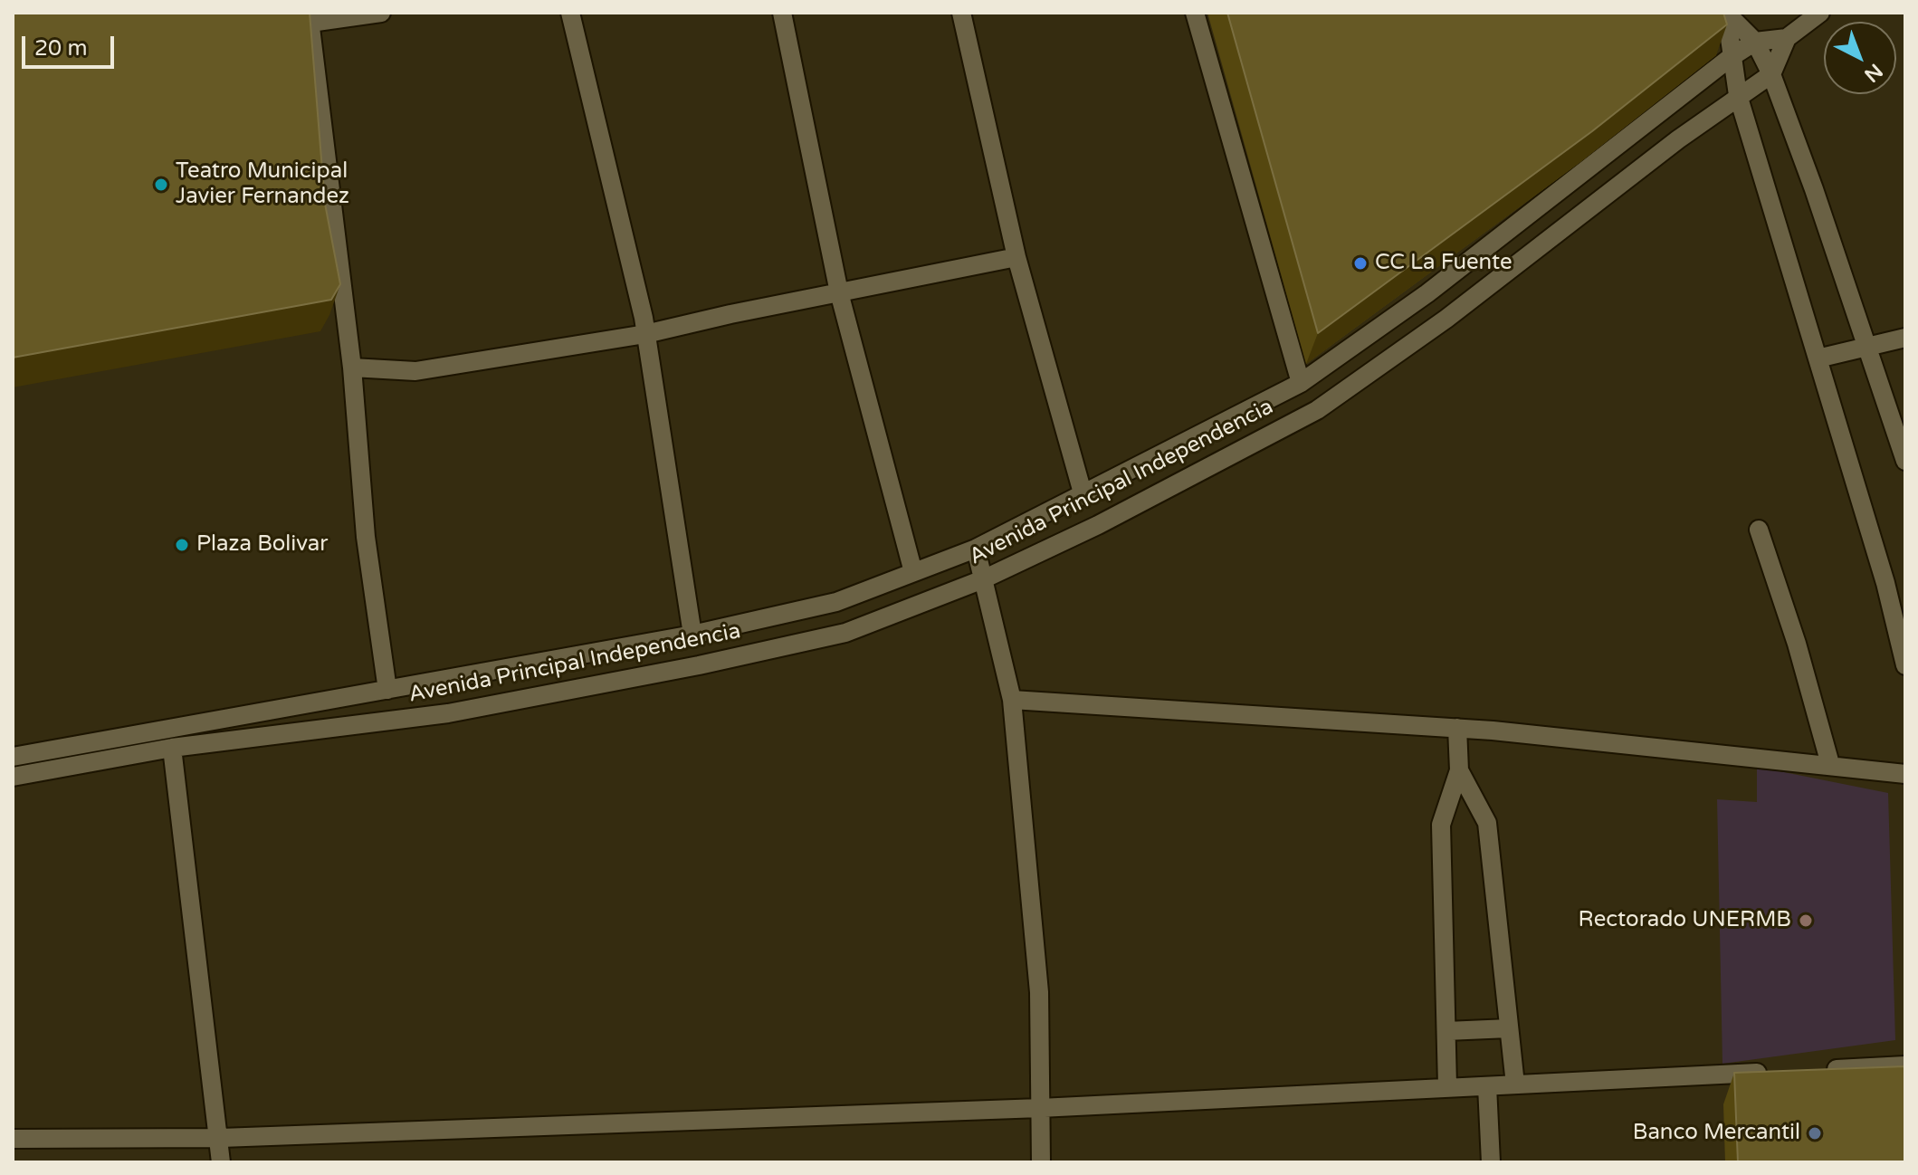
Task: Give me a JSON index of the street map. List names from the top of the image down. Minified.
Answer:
{"streets":{"street":["Avenida Principal Independencia"]},"places":["Teatro Municipal Javier Fernandez","CC La Fuente","Plaza Bolivar","Rectorado UNERMB","Banco Mercantil"],"scale_bar":"20 m","north":"bottom right"}
